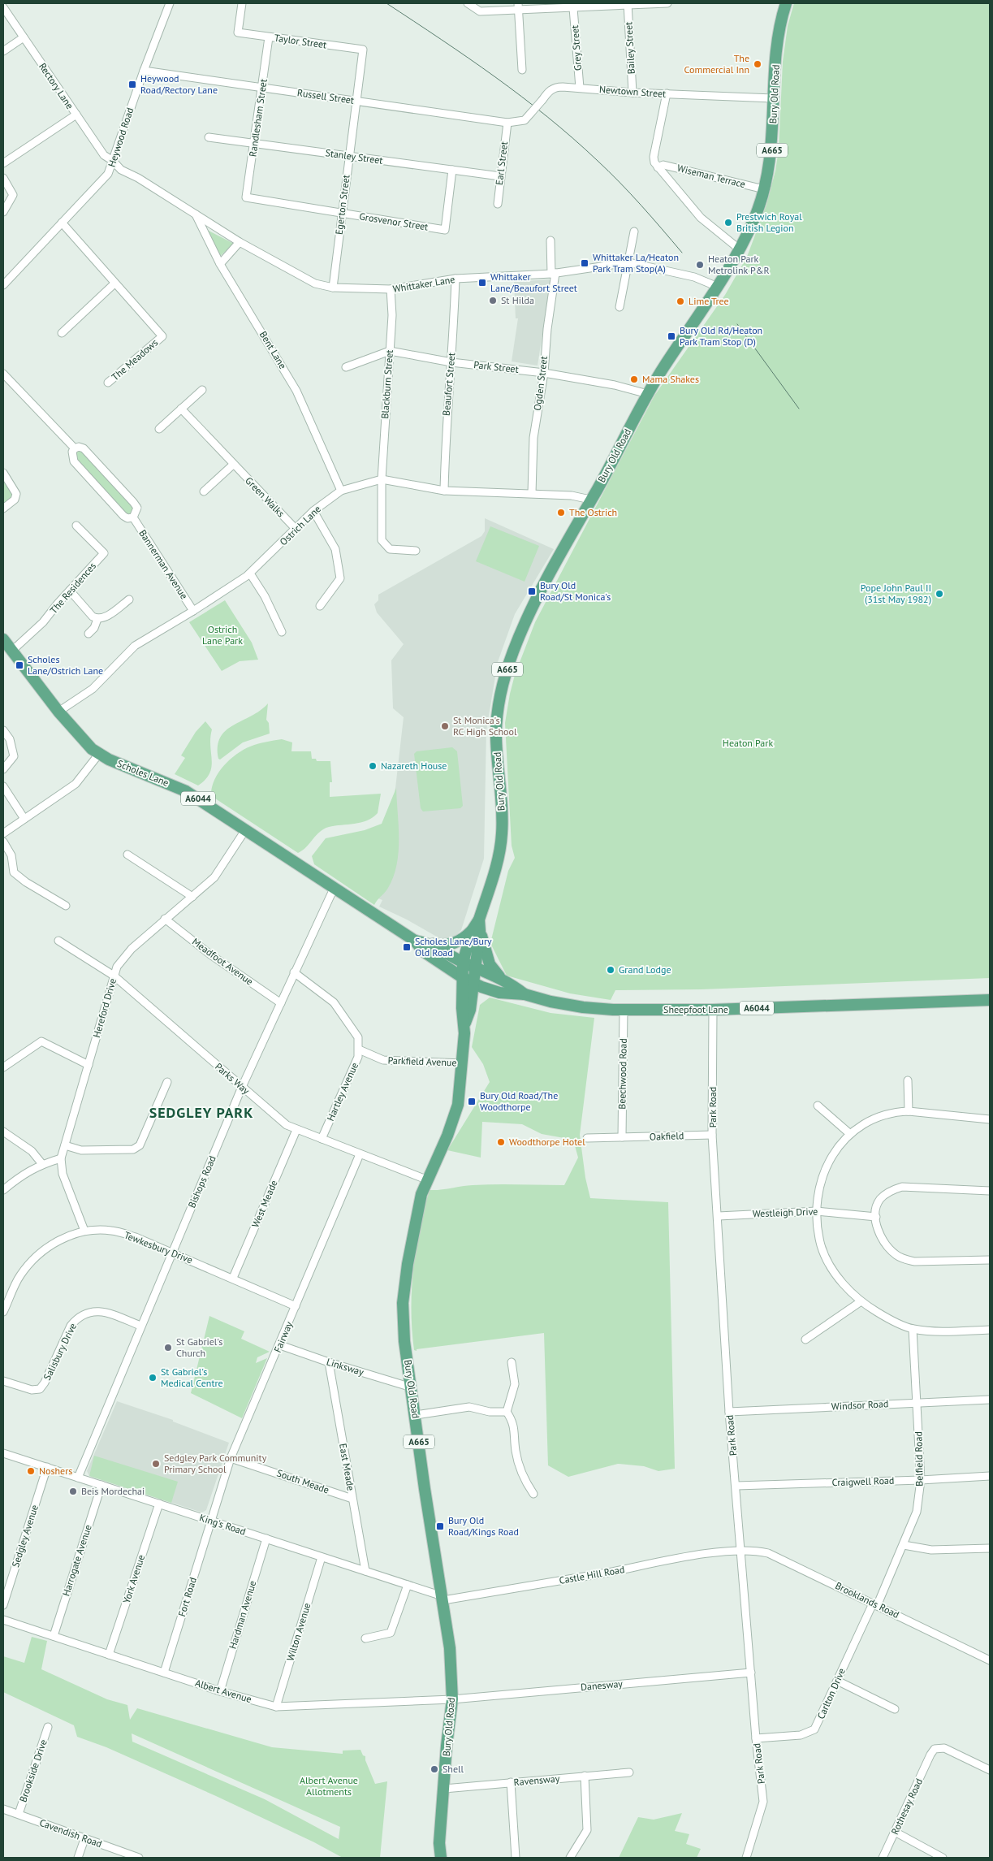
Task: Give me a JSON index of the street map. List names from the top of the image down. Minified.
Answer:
{"streets":{"main road":["Bury Old Road","A665","Scholes Lane","A6044","Sheepfoot Lane"],"street":["Taylor Street","Grey Street","Bailey Street","Rectory Lane","Newtown Street","Russell Street","Randlesham Street","Heywood Road","Stanley Street","Earl Street","Wiseman Terrace","Egerton Street","Grosvenor Street","Whittaker Lane","Bent Lane","The Meadows","Park Street","Ogden Street","Blackburn Street","Beaufort Street","Green Walks","Ostrich Lane","Bannerman Avenue","The Residences","Meadfoot Avenue","Hereford Drive","Parkfield Avenue","Beechwood Road","Parks Way","Hartley Avenue","Park Road","Oakfield","Bishops Road","West Meade","Westleigh Drive","Tewkesbury Drive","Fairway","Salisbury Drive","Linksway","Windsor Road","Belfield Road","East Meade","South Meade","Craigwell Road","King's Road","Sedgley Avenue","Harrogate Avenue","Castle Hill Road","York Avenue","Fort Road","Brooklands Road","Hardman Avenue","Wilton Avenue","Danesway","Albert Avenue","Carlton Drive","Brookside Drive","Ravensway","Rothesay Road","Cavendish Road"]},"crossings":[["Taylor Street","Randlesham Street"],["Taylor Street","Egerton Street"],["Grey Street","Newtown Street"],["Bailey Street","Newtown Street"],["Rectory Lane","Heywood Road"],["Rectory Lane","Whittaker Lane"],["Newtown Street","Bury Old Road"],["Newtown Street","Russell Street"],["Newtown Street","Earl Street"],["Bury Old Road","Wiseman Terrace"],["Bury Old Road","Whittaker Lane"],["Bury Old Road","Park Street"],["Bury Old Road","Ostrich Lane"],["Bury Old Road","Scholes Lane"],["Bury Old Road","Sheepfoot Lane"],["Bury Old Road","Parkfield Avenue"],["Bury Old Road","Parks Way"],["Bury Old Road","Linksway"],["Bury Old Road","King's Road"],["Bury Old Road","Castle Hill Road"],["Bury Old Road","Danesway"],["Bury Old Road","Albert Avenue"],["Bury Old Road","Ravensway"],["Russell Street","Randlesham Street"],["Russell Street","Heywood Road"],["Russell Street","Earl Street"],["Russell Street","Egerton Street"],["Randlesham Street","Stanley Street"],["Randlesham Street","Grosvenor Street"],["Heywood Road","Whittaker Lane"],["Heywood Road","The Meadows"],["Stanley Street","Earl Street"],["Stanley Street","Egerton Street"],["Stanley Street","Grosvenor Street"],["Egerton Street","Grosvenor Street"],["Egerton Street","Whittaker Lane"],["Whittaker Lane","Bent Lane"],["Whittaker Lane","Ogden Street"],["Whittaker Lane","Blackburn Street"],["Whittaker Lane","Beaufort Street"],["Bent Lane","Ostrich Lane"],["Park Street","Ogden Street"],["Park Street","Blackburn Street"],["Park Street","Beaufort Street"],["Ogden Street","Ostrich Lane"],["Blackburn Street","Ostrich Lane"],["Beaufort Street","Ostrich Lane"],["Green Walks","Ostrich Lane"],["Ostrich Lane","Bannerman Avenue"],["Ostrich Lane","Scholes Lane"],["The Residences","Scholes Lane"],["Scholes Lane","Hereford Drive"],["Scholes Lane","Sheepfoot Lane"],["Scholes Lane","Bishops Road"],["Meadfoot Avenue","Hereford Drive"],["Meadfoot Avenue","Bishops Road"],["Hereford Drive","Parks Way"],["Hereford Drive","Tewkesbury Drive"],["Sheepfoot Lane","Beechwood Road"],["Sheepfoot Lane","Park Road"],["Parkfield Avenue","Hartley Avenue"],["Beechwood Road","Oakfield"],["Parks Way","Hartley Avenue"],["Parks Way","Bishops Road"],["Parks Way","West Meade"],["Parks Way","Fairway"],["Hartley Avenue","Bishops Road"],["Park Road","Oakfield"],["Park Road","Westleigh Drive"],["Park Road","Windsor Road"],["Park Road","Craigwell Road"],["Park Road","Castle Hill Road"],["Park Road","Brooklands Road"],["Park Road","Danesway"],["Park Road","Carlton Drive"],["Bishops Road","Tewkesbury Drive"],["Bishops Road","Salisbury Drive"],["Bishops Road","King's Road"],["West Meade","Tewkesbury Drive"],["Tewkesbury Drive","Fairway"],["Fairway","Linksway"],["Fairway","South Meade"],["Fairway","King's Road"],["Fairway","Fort Road"],["Linksway","East Meade"],["Windsor Road","Belfield Road"],["Belfield Road","Craigwell Road"],["Belfield Road","Brooklands Road"],["Belfield Road","Carlton Drive"],["East Meade","South Meade"],["East Meade","King's Road"],["King's Road","Sedgley Avenue"],["King's Road","Harrogate Avenue"],["King's Road","Castle Hill Road"],["King's Road","York Avenue"],["King's Road","Fort Road"],["King's Road","Hardman Avenue"],["King's Road","Wilton Avenue"],["Harrogate Avenue","Albert Avenue"],["Castle Hill Road","Brooklands Road"],["York Avenue","Albert Avenue"],["Fort Road","Albert Avenue"],["Brooklands Road","Carlton Drive"],["Hardman Avenue","Albert Avenue"],["Wilton Avenue","Albert Avenue"],["Danesway","Albert Avenue"],["Brookside Drive","Cavendish Road"]],"districts":["SEDGLEY PARK"],"parks":["Ostrich Lane Park","Heaton Park","Albert Avenue Allotments"],"places":{"other":["The Commercial Inn","Prestwich Royal British Legion","Heaton Park Metrolink P&R","St Hilda","Lime Tree","Mama Shakes","The Ostrich","Pope John Paul II (31st May 1982)","St Monica's RC High School","Nazareth House","Grand Lodge","Woodthorpe Hotel","St Gabriel's Church","St Gabriel's Medical Centre","Sedgley Park Community Primary School","Noshers","Beis Mordechai","Shell"],"transit":["Heywood Road/Rectory Lane","Whittaker La/Heaton Park Tram Stop(A)","Whittaker Lane/Beaufort Street","Bury Old Rd/Heaton Park Tram Stop (D)","Bury Old Road/St Monica's","Scholes Lane/Ostrich Lane","Scholes Lane/Bury Old Road","Bury Old Road/The Woodthorpe","Bury Old Road/Kings Road"]}}
